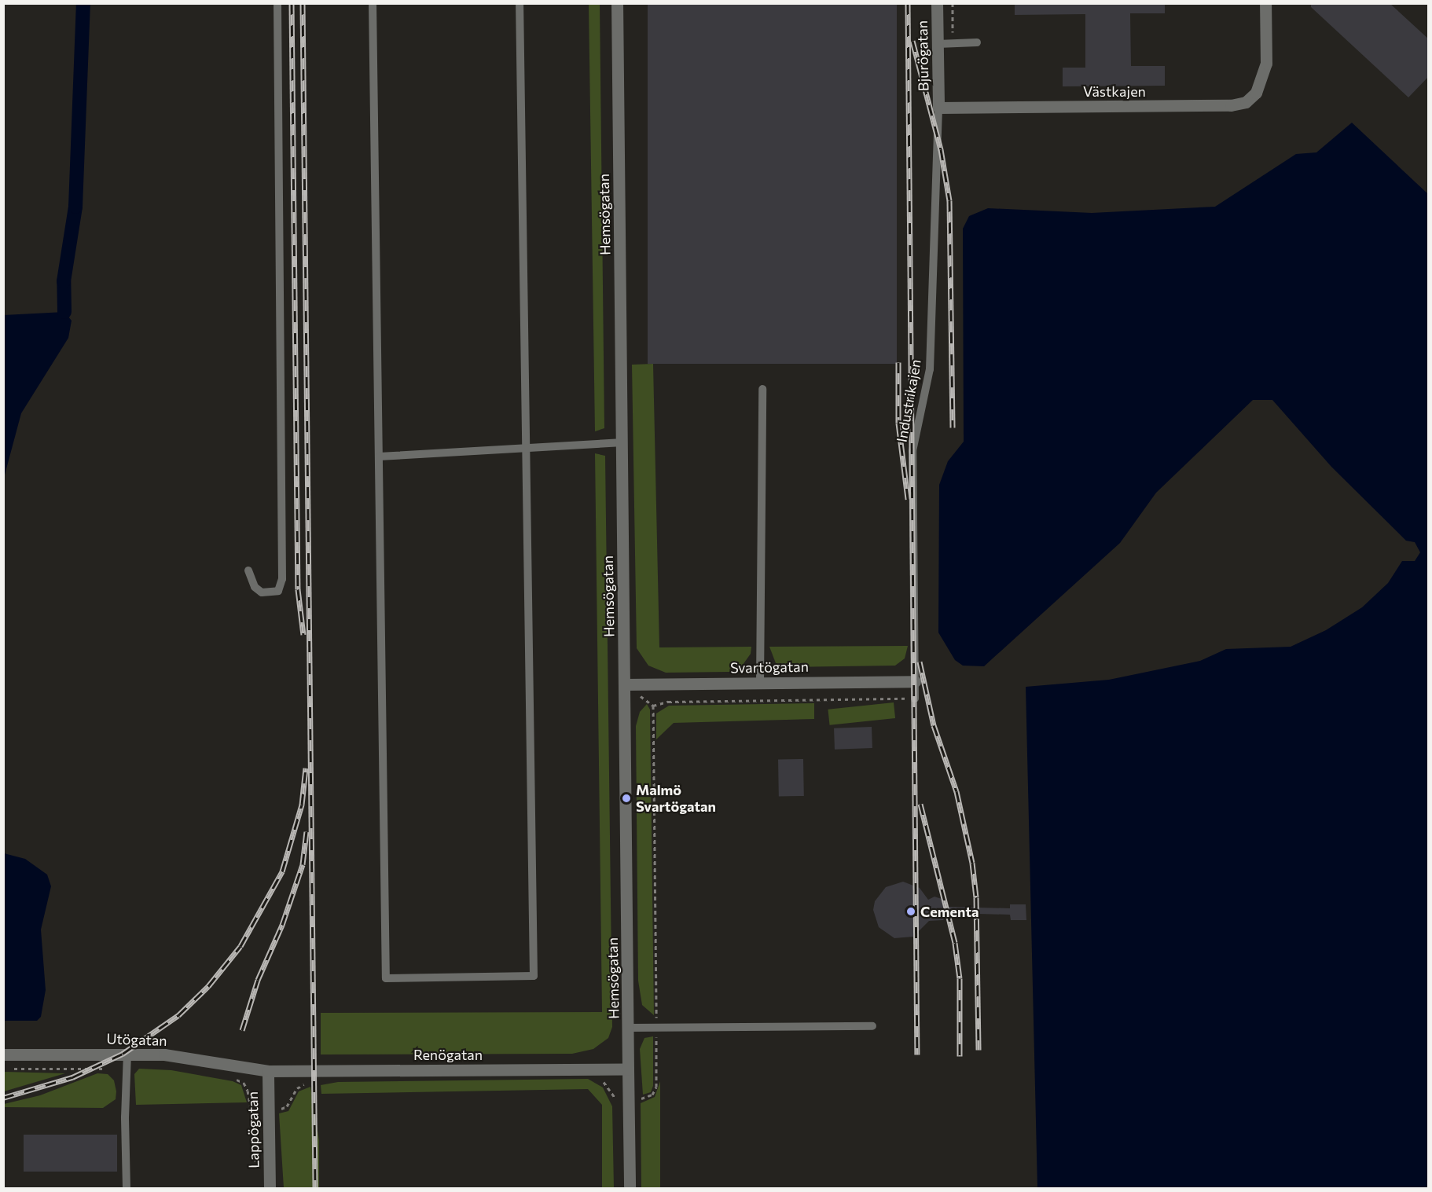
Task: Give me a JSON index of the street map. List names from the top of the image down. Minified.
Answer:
{"streets":{"street":["Bjurögatan","Västkajen","Hemsögatan","Svartögatan","Utögatan","Renögatan","Lappögatan"],"lane":["Industrikajen"]},"crossings":[["Bjurögatan","Västkajen"],["Bjurögatan","Industrikajen"],["Västkajen","Industrikajen"],["Hemsögatan","Svartögatan"],["Hemsögatan","Renögatan"],["Industrikajen","Svartögatan"],["Utögatan","Renögatan"],["Utögatan","Lappögatan"],["Renögatan","Lappögatan"]],"places":["Malmö Svartögatan","Cementa"]}
